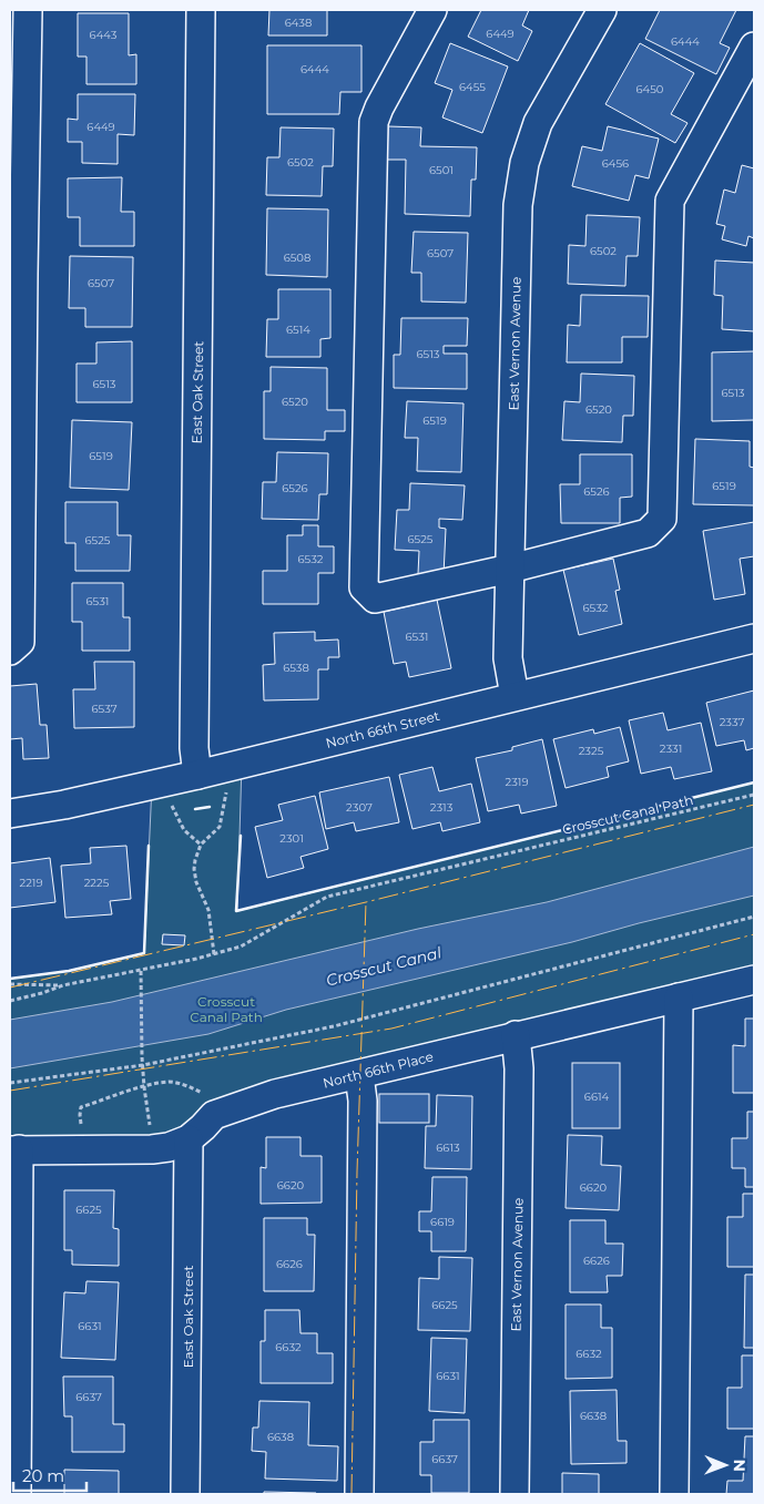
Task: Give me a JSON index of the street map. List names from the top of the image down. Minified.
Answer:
{"streets":{"street":["East Vernon Avenue","East Oak Street","North 66th Street","North 66th Place"],"path":["Crosscut Canal Path"]},"crossings":[["East Vernon Avenue","North 66th Street"],["East Vernon Avenue","North 66th Place"],["East Oak Street","North 66th Street"],["East Oak Street","North 66th Place"]],"water":["Crosscut Canal"],"parks":["Crosscut Canal Path"],"house_numbers":["6438","6449","6443","6444","6444","6455","6450","6449","6502","6456","6501","6502","6507","6508","6507","6514","6513","6513","6513","6520","6520","6519","6519","6519","6526","6526","6525","6525","6532","6531","6532","6531","6538","6537","2337","2331","2325","2319","2307","2313","2301","2219","2225","6614","6613","6620","6620","6625","6619","6626","6626","6625","6631","6632","6632","6631","6637","6638","6638","6637"],"scale_bar":"20 m","north":"right"}
